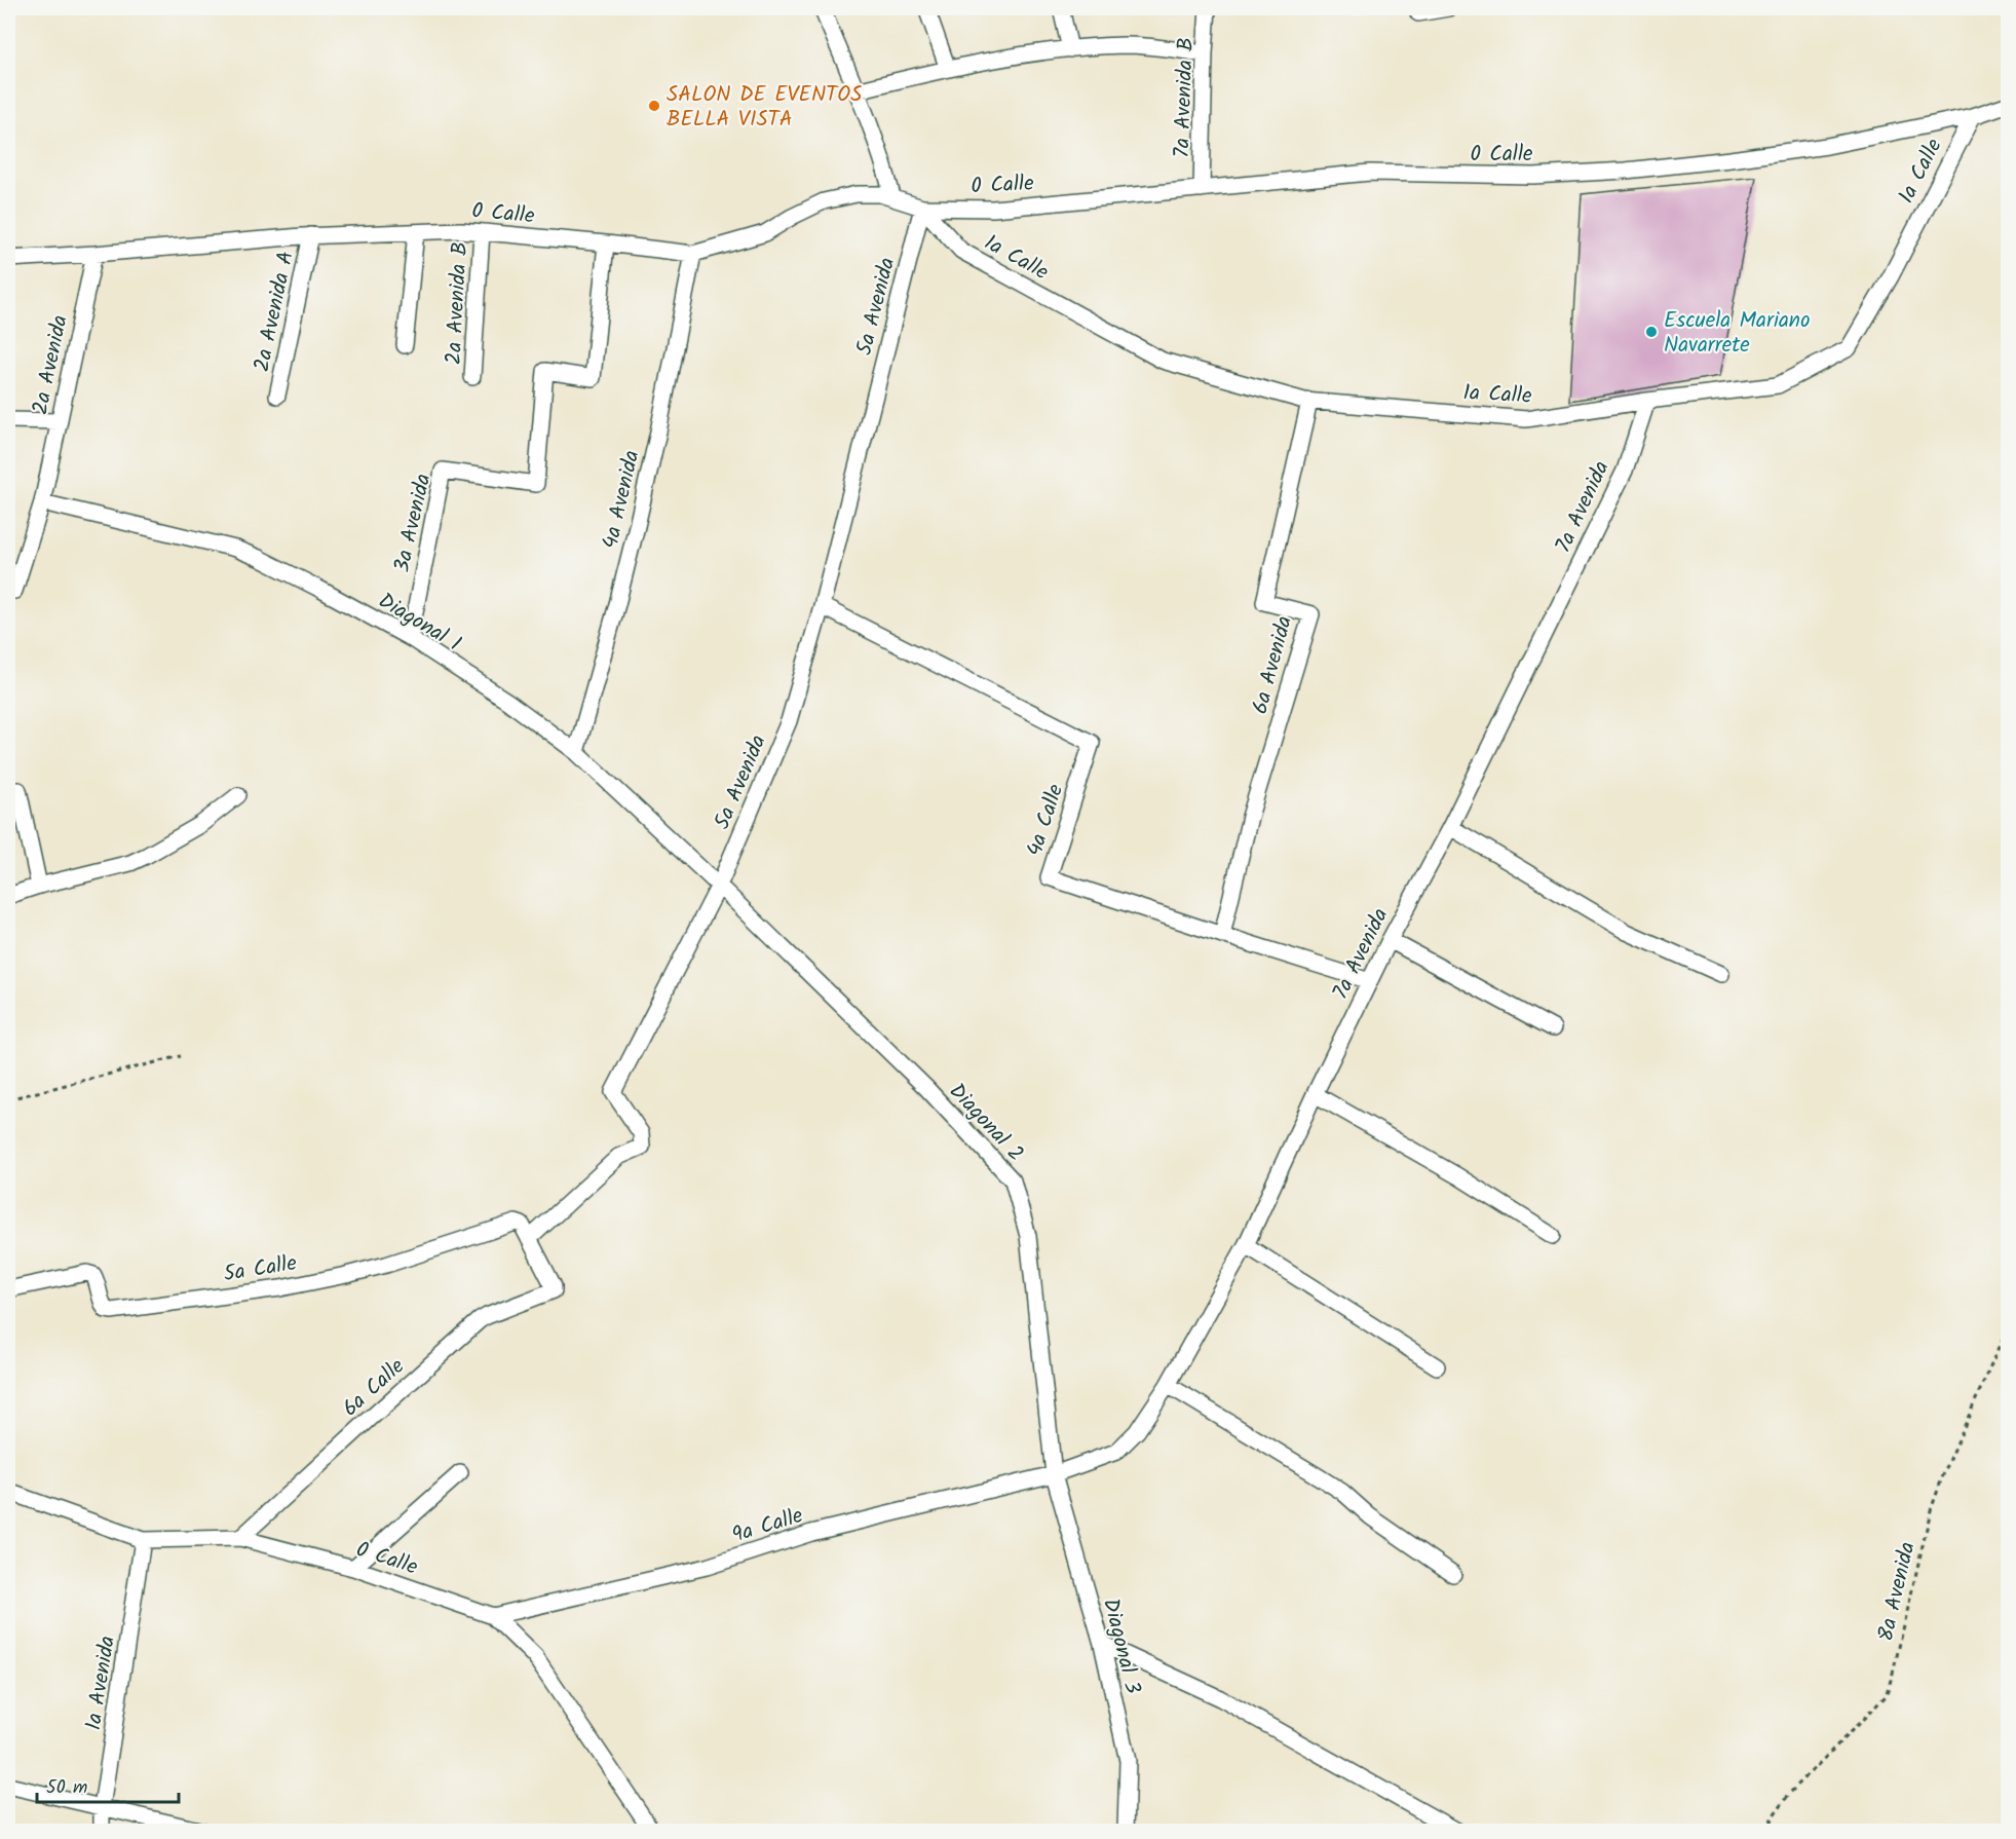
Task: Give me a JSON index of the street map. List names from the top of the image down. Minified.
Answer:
{"streets":{"street":["7a Avenida B","0 Calle","1a Calle","2a Avenida B","5a Avenida","2a Avenida A","2a Avenida","4a Avenida","7a Avenida","3a Avenida","Diagonal 1","6a Avenida","4a Calle","Diagonal 2","5a Calle","6a Calle","9a Calle","Diagonal 3","1a Avenida"],"path":["8a Avenida"]},"crossings":[["7a Avenida B","0 Calle"],["0 Calle","1a Calle"],["0 Calle","2a Avenida B"],["0 Calle","5a Avenida"],["0 Calle","2a Avenida A"],["0 Calle","2a Avenida"],["0 Calle","4a Avenida"],["0 Calle","3a Avenida"],["0 Calle","6a Calle"],["0 Calle","9a Calle"],["0 Calle","1a Avenida"],["1a Calle","5a Avenida"],["1a Calle","7a Avenida"],["1a Calle","6a Avenida"],["5a Avenida","Diagonal 1"],["5a Avenida","4a Calle"],["5a Avenida","Diagonal 2"],["5a Avenida","5a Calle"],["5a Avenida","6a Calle"],["2a Avenida","Diagonal 1"],["4a Avenida","Diagonal 1"],["7a Avenida","4a Calle"],["7a Avenida","Diagonal 2"],["7a Avenida","9a Calle"],["7a Avenida","Diagonal 3"],["3a Avenida","Diagonal 1"],["Diagonal 1","Diagonal 2"],["6a Avenida","4a Calle"],["Diagonal 2","9a Calle"],["Diagonal 2","Diagonal 3"],["5a Calle","6a Calle"],["9a Calle","Diagonal 3"]],"places":["SALON DE EVENTOS BELLA VISTA","Escuela Mariano Navarrete"],"scale_bar":"50 m"}
